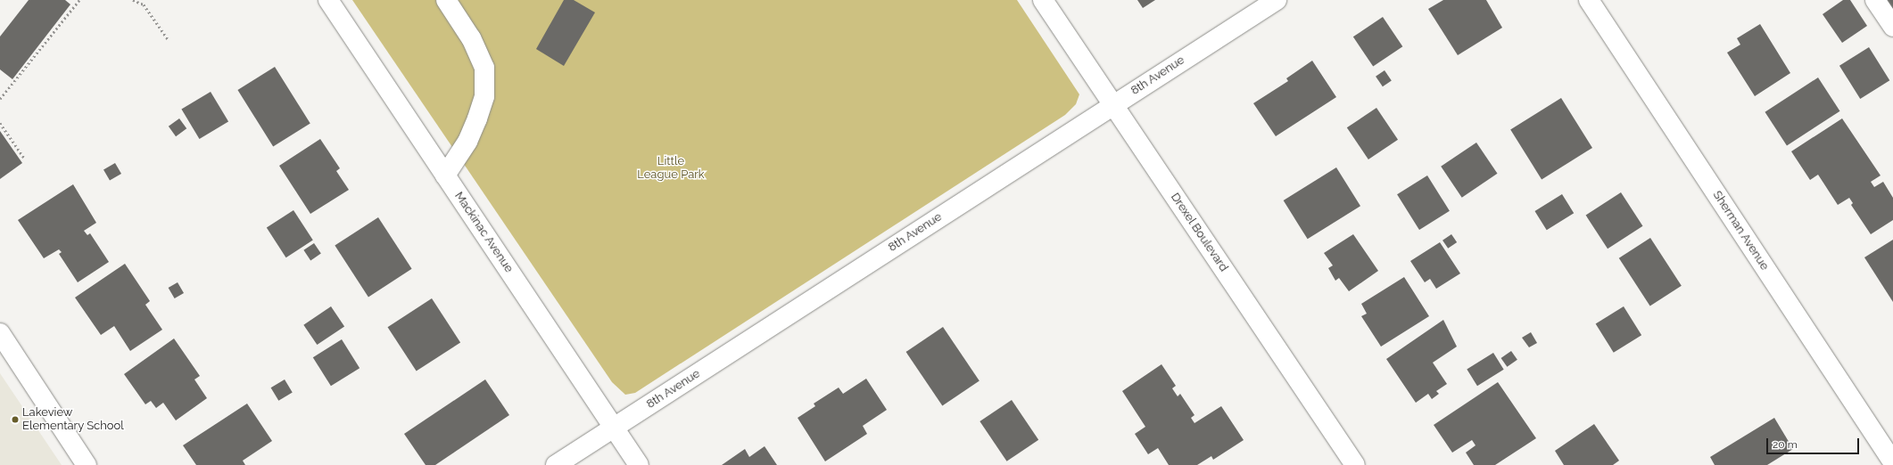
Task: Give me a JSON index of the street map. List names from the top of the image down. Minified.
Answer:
{"streets":{"street":["8th Avenue","Sherman Avenue","Mackinac Avenue","Drexel Boulevard"]},"crossings":[["8th Avenue","Mackinac Avenue"],["8th Avenue","Drexel Boulevard"]],"parks":["Little League Park"],"places":["Lakeview Elementary School"],"scale_bar":"20 m"}
